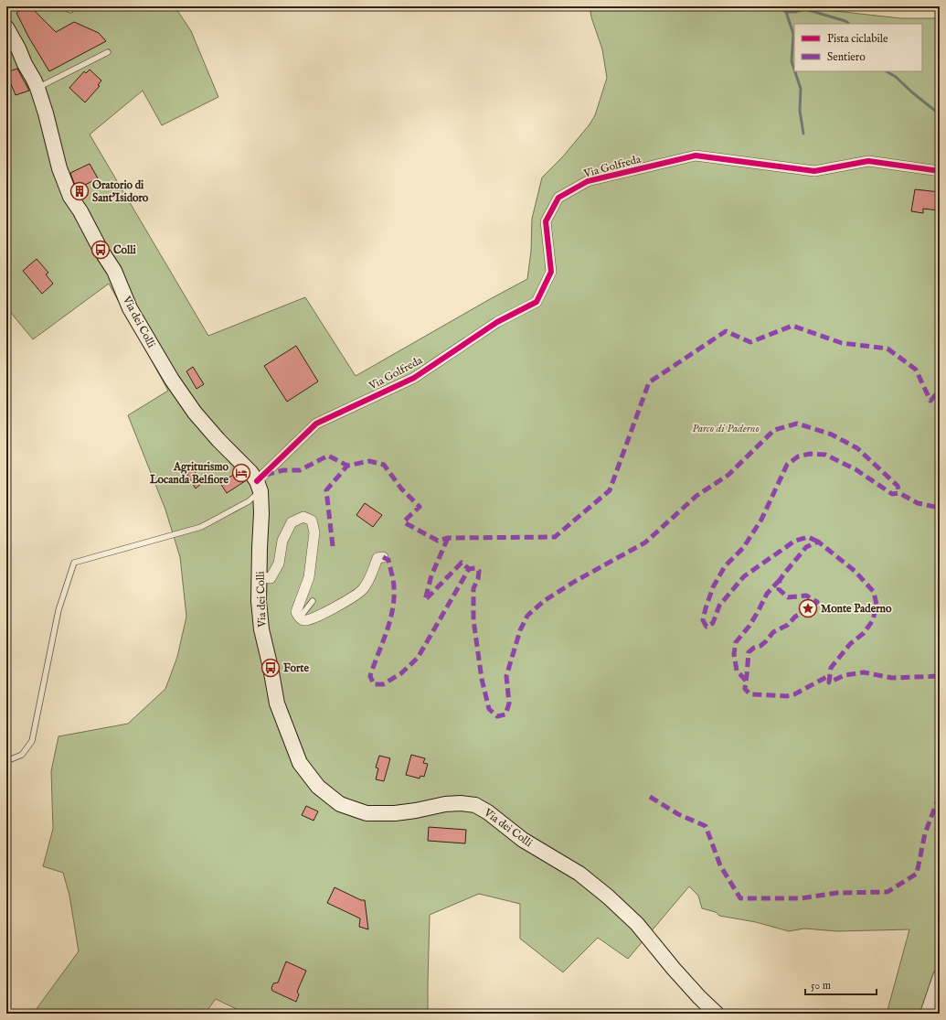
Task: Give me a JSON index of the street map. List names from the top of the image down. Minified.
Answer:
{"streets":{"main road":["Via dei Colli"],"street":["Via Golfreda"]},"crossings":[["Via Golfreda","Via dei Colli"]],"parks":["Parco di Paderno"],"places":{"building":["Oratorio di Sant'Isidoro"],"bus stop":["Colli","Forte"],"hotel":["Agriturismo Locanda Belfiore"],"place":["Monte Paderno"]},"legend":["Pista ciclabile","Sentiero"],"scale_bar":"50 m"}
